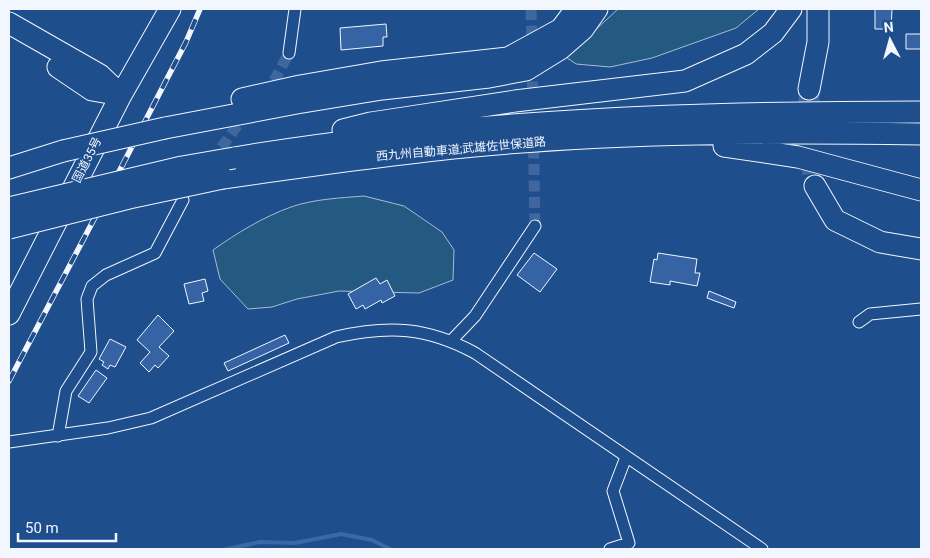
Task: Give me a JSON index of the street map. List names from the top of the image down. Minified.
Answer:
{"streets":{"highway":["西九州自動車道;武雄佐世保道路","国道35号"]},"scale_bar":"50 m","north":"top"}
